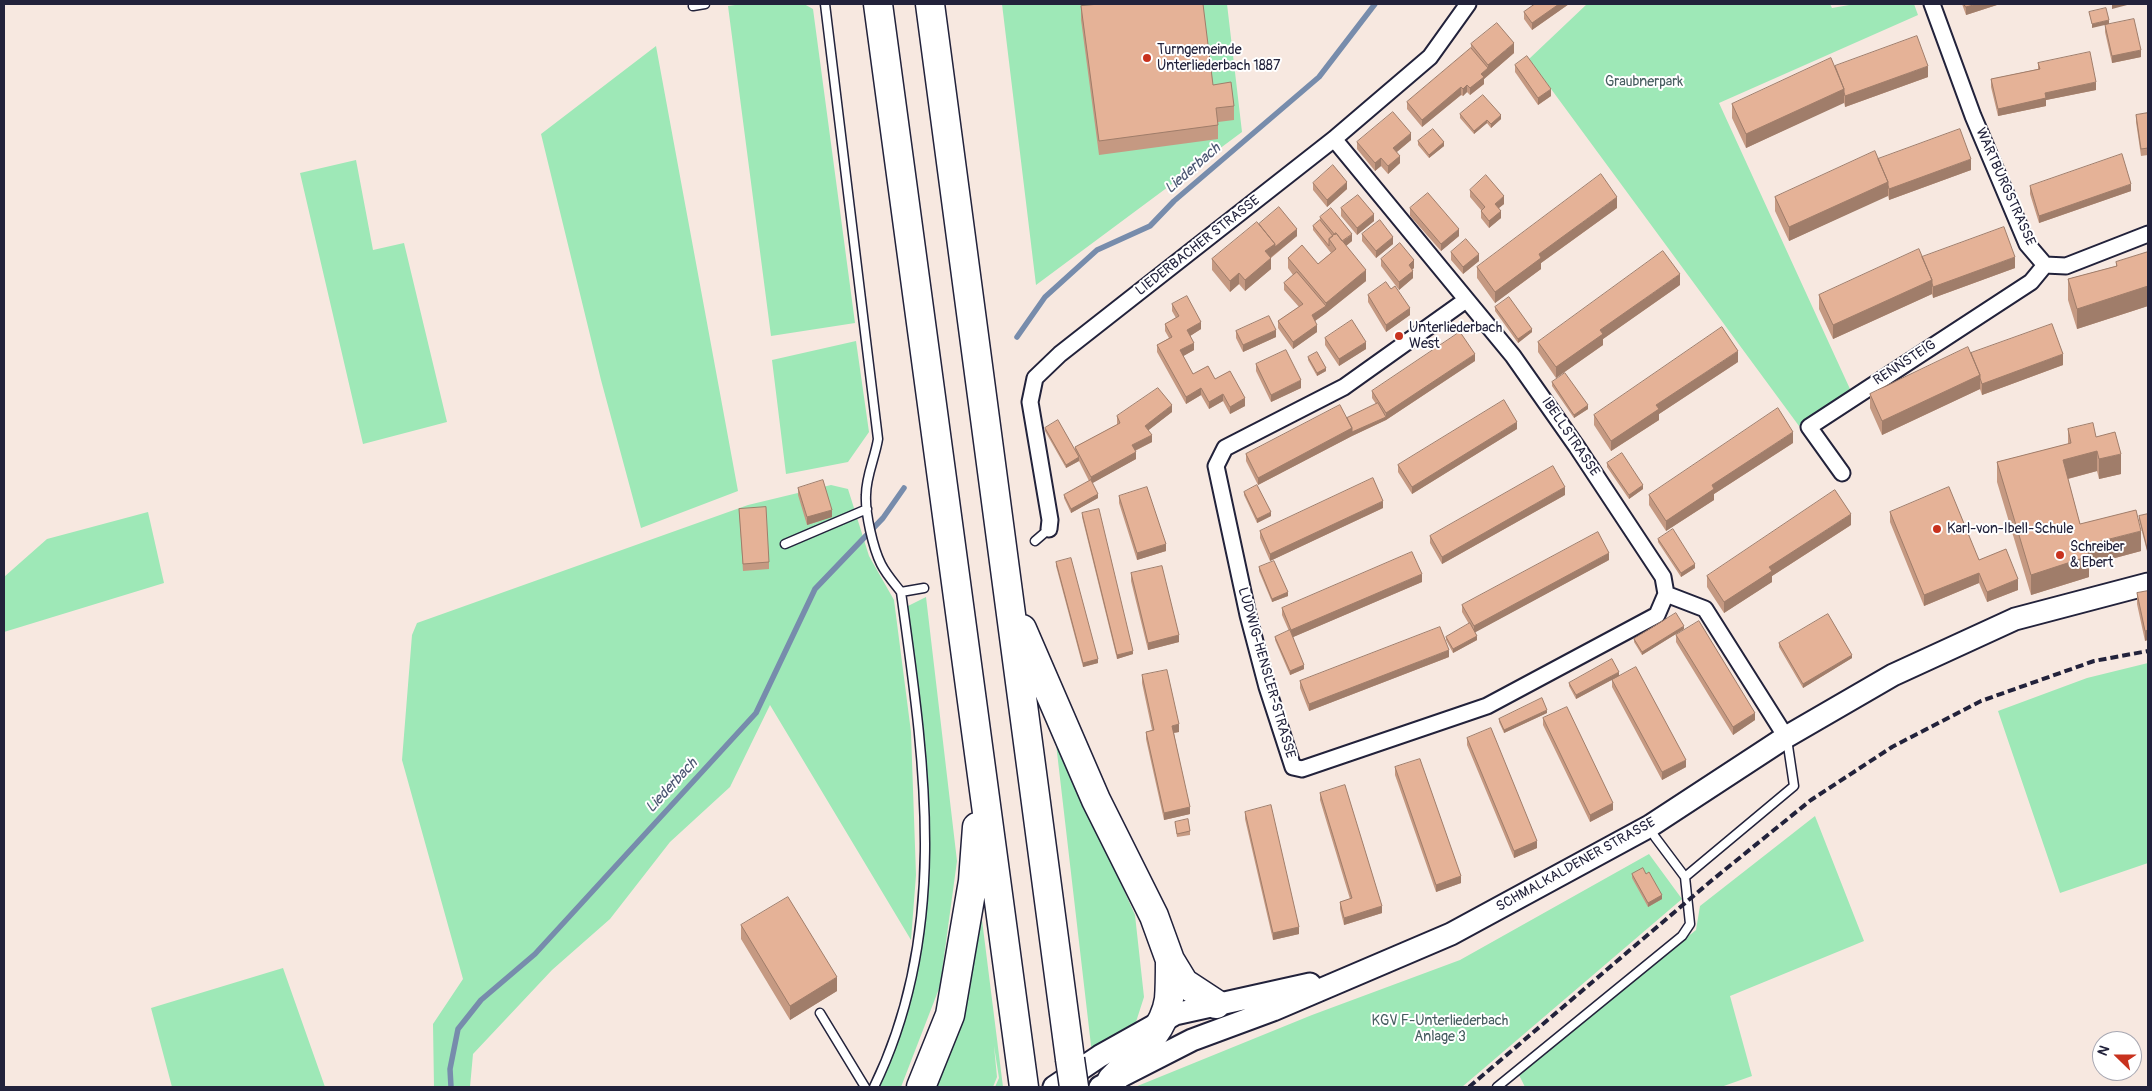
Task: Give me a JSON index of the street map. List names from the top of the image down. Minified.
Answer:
{"streets":{"main road":["SCHMALKALDENER STRASSE"],"street":["WARTBURGSTRASSE","LIEDERBACHER STRASSE","RENNSTEIG","IBELLSTRASSE","LUDWIG-HENSLER-STRASSE"]},"crossings":[["WARTBURGSTRASSE","RENNSTEIG"],["LIEDERBACHER STRASSE","IBELLSTRASSE"],["IBELLSTRASSE","LUDWIG-HENSLER-STRASSE"]],"water":["Liederbach"],"parks":["Graubnerpark","KGV F-Unterliederbach Anlage 3"],"places":["Turngemeinde Unterliederbach 1887","Unterliederbach West","Karl-von-Ibell-Schule","Schreiber & Ebert"],"north":"left"}
